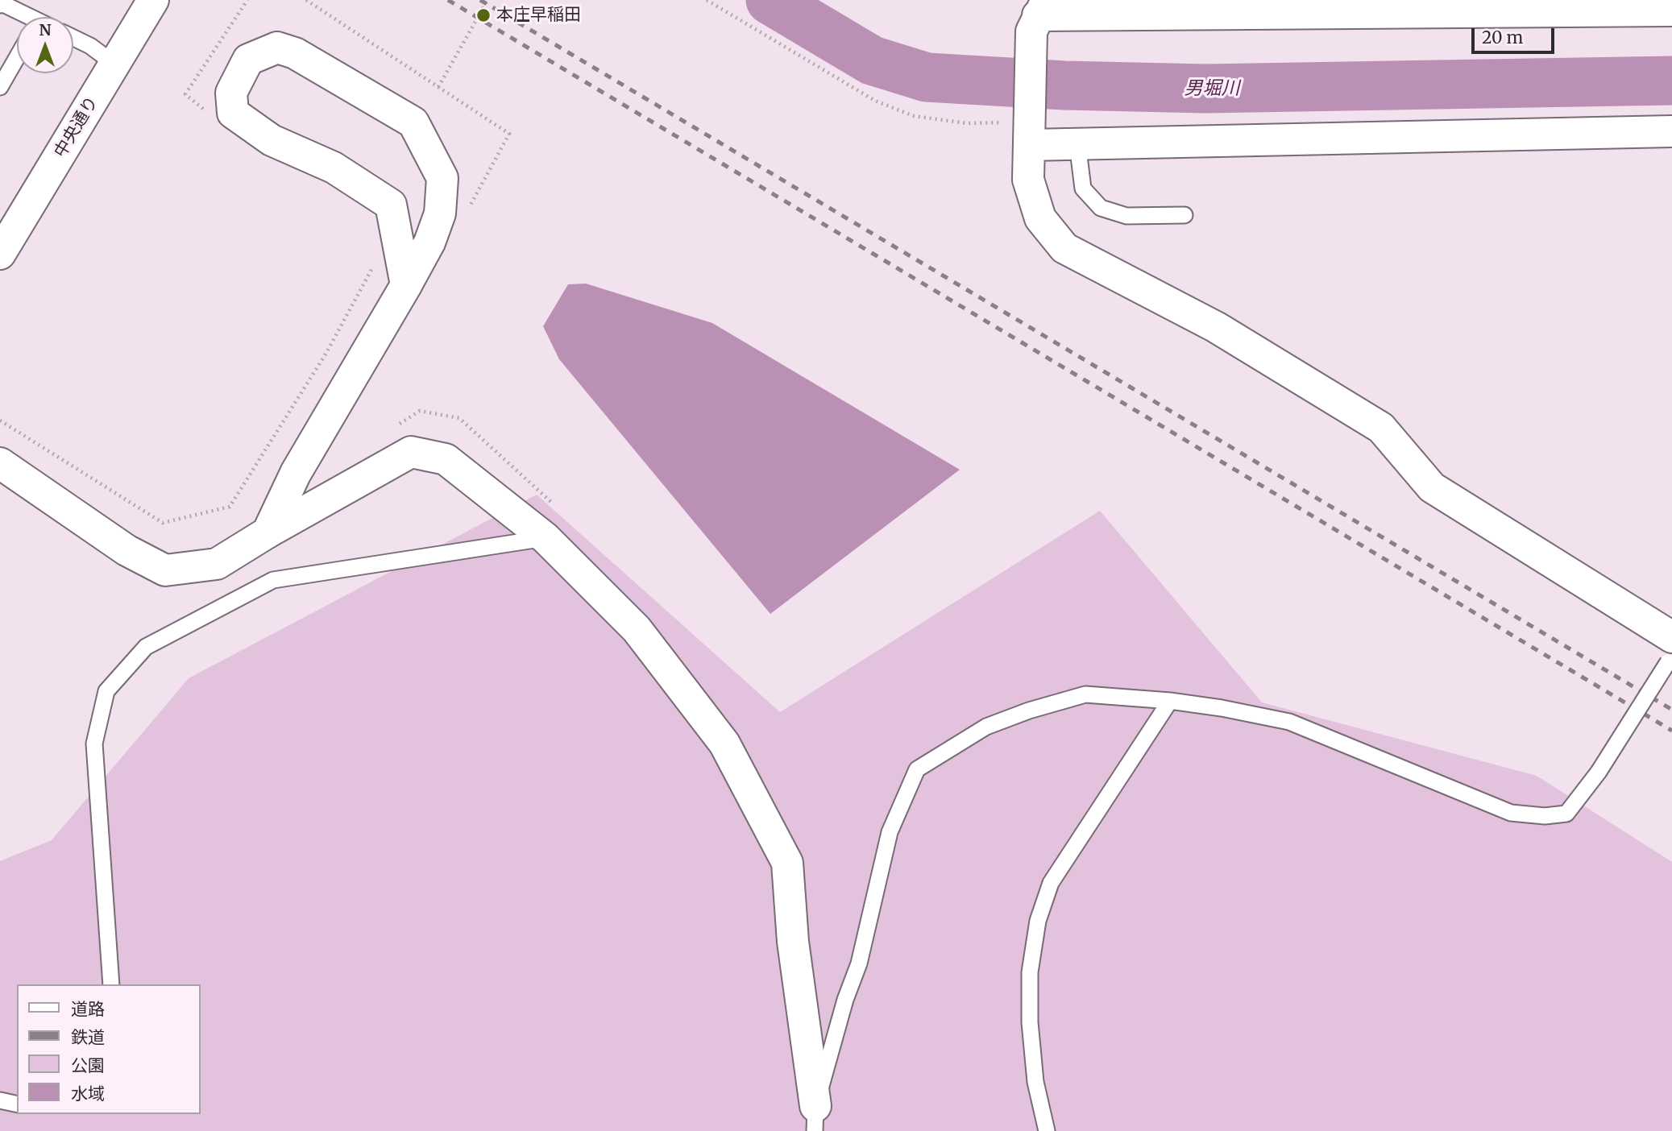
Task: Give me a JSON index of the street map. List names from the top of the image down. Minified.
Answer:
{"streets":{"street":["中央通り"]},"water":["男堀川"],"places":["本庄早稲田"],"legend":["道路","鉄道","公園","水域"],"scale_bar":"20 m","north":"top"}
